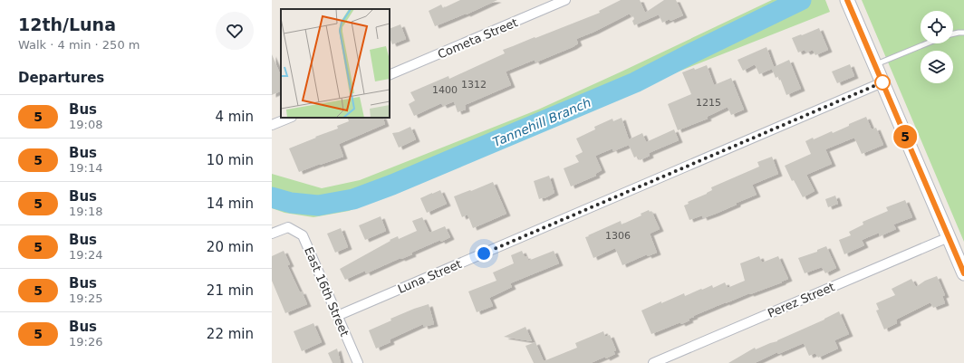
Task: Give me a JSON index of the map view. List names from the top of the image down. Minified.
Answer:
{"streets":{"street":["Cometa Street","Luna Street","East 16th Street","Perez Street"]},"crossings":[["Luna Street","East 16th Street"]],"water":["Tannehill Branch"],"lines":["bus line 5"],"house_numbers":["1312","1400","1215","1306"],"page":{"heading":[["12th/Luna","Walk · 4 min · 250 m"],"Departures"],"on_map":"5","list":[{"mark":"5","name":"Bus","note":"19:08","value":"4 min"},{"mark":"5","name":"Bus","note":"19:14","value":"10 min"},{"mark":"5","name":"Bus","note":"19:18","value":"14 min"},{"mark":"5","name":"Bus","note":"19:24","value":"20 min"},{"mark":"5","name":"Bus","note":"19:25","value":"21 min"},{"mark":"5","name":"Bus","note":"19:26","value":"22 min"}]}}
